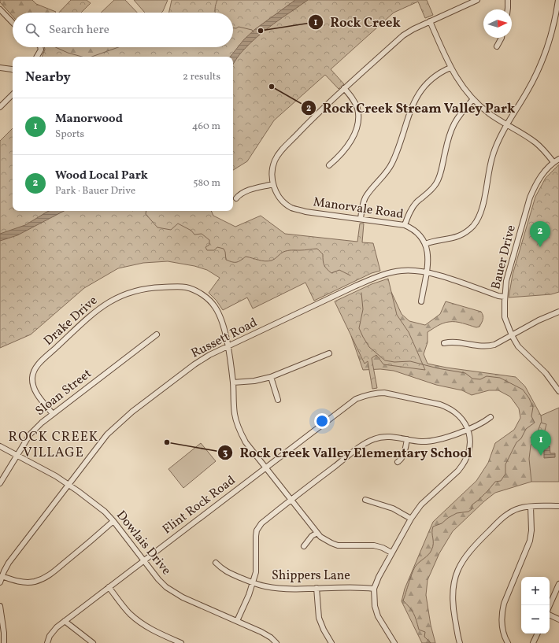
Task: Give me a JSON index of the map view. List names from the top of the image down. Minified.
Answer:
{"streets":{"street":["Manorvale Road","Bauer Drive","Drake Drive","Russett Road","Sloan Street","Flint Rock Road","Dowlais Drive","Shippers Lane"]},"crossings":[["Manorvale Road","Russett Road"],["Bauer Drive","Russett Road"],["Drake Drive","Russett Road"],["Drake Drive","Sloan Street"],["Drake Drive","Flint Rock Road"],["Russett Road","Dowlais Drive"],["Sloan Street","Dowlais Drive"],["Flint Rock Road","Dowlais Drive"],["Flint Rock Road","Shippers Lane"]],"districts":["ROCK CREEK VILLAGE"],"places":["Rock Creek","Rock Creek Stream Valley Park","Rock Creek Valley Elementary School"],"north":"right","page":{"search":"Search here","heading":["Nearby","2 results"],"list":[{"mark":"1","name":"Manorwood","note":"Sports","value":"460 m"},{"mark":"2","name":"Wood Local Park","note":"Park · Bauer Drive","value":"580 m"}],"pins":["2","1"],"map_buttons":["+","−"]}}
